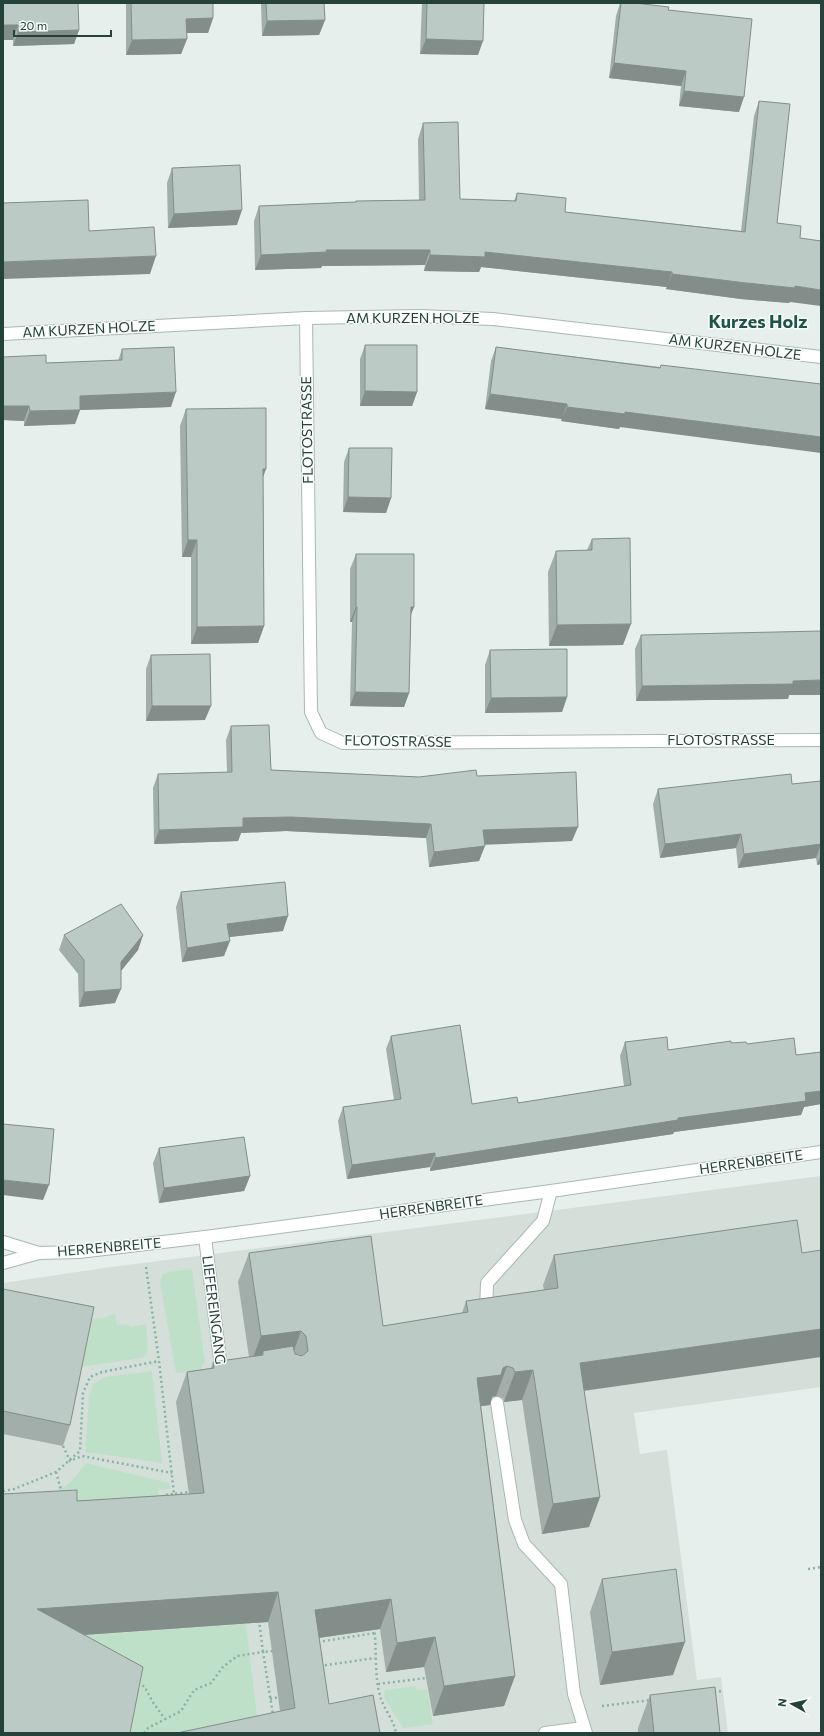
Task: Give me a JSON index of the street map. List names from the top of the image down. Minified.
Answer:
{"streets":{"street":["AM KURZEN HOLZE","FLOTOSTRASSE","HERRENBREITE","LIEFEREINGANG"]},"crossings":[["AM KURZEN HOLZE","FLOTOSTRASSE"],["HERRENBREITE","LIEFEREINGANG"]],"districts":["Kurzes Holz"],"scale_bar":"20 m","north":"left"}
